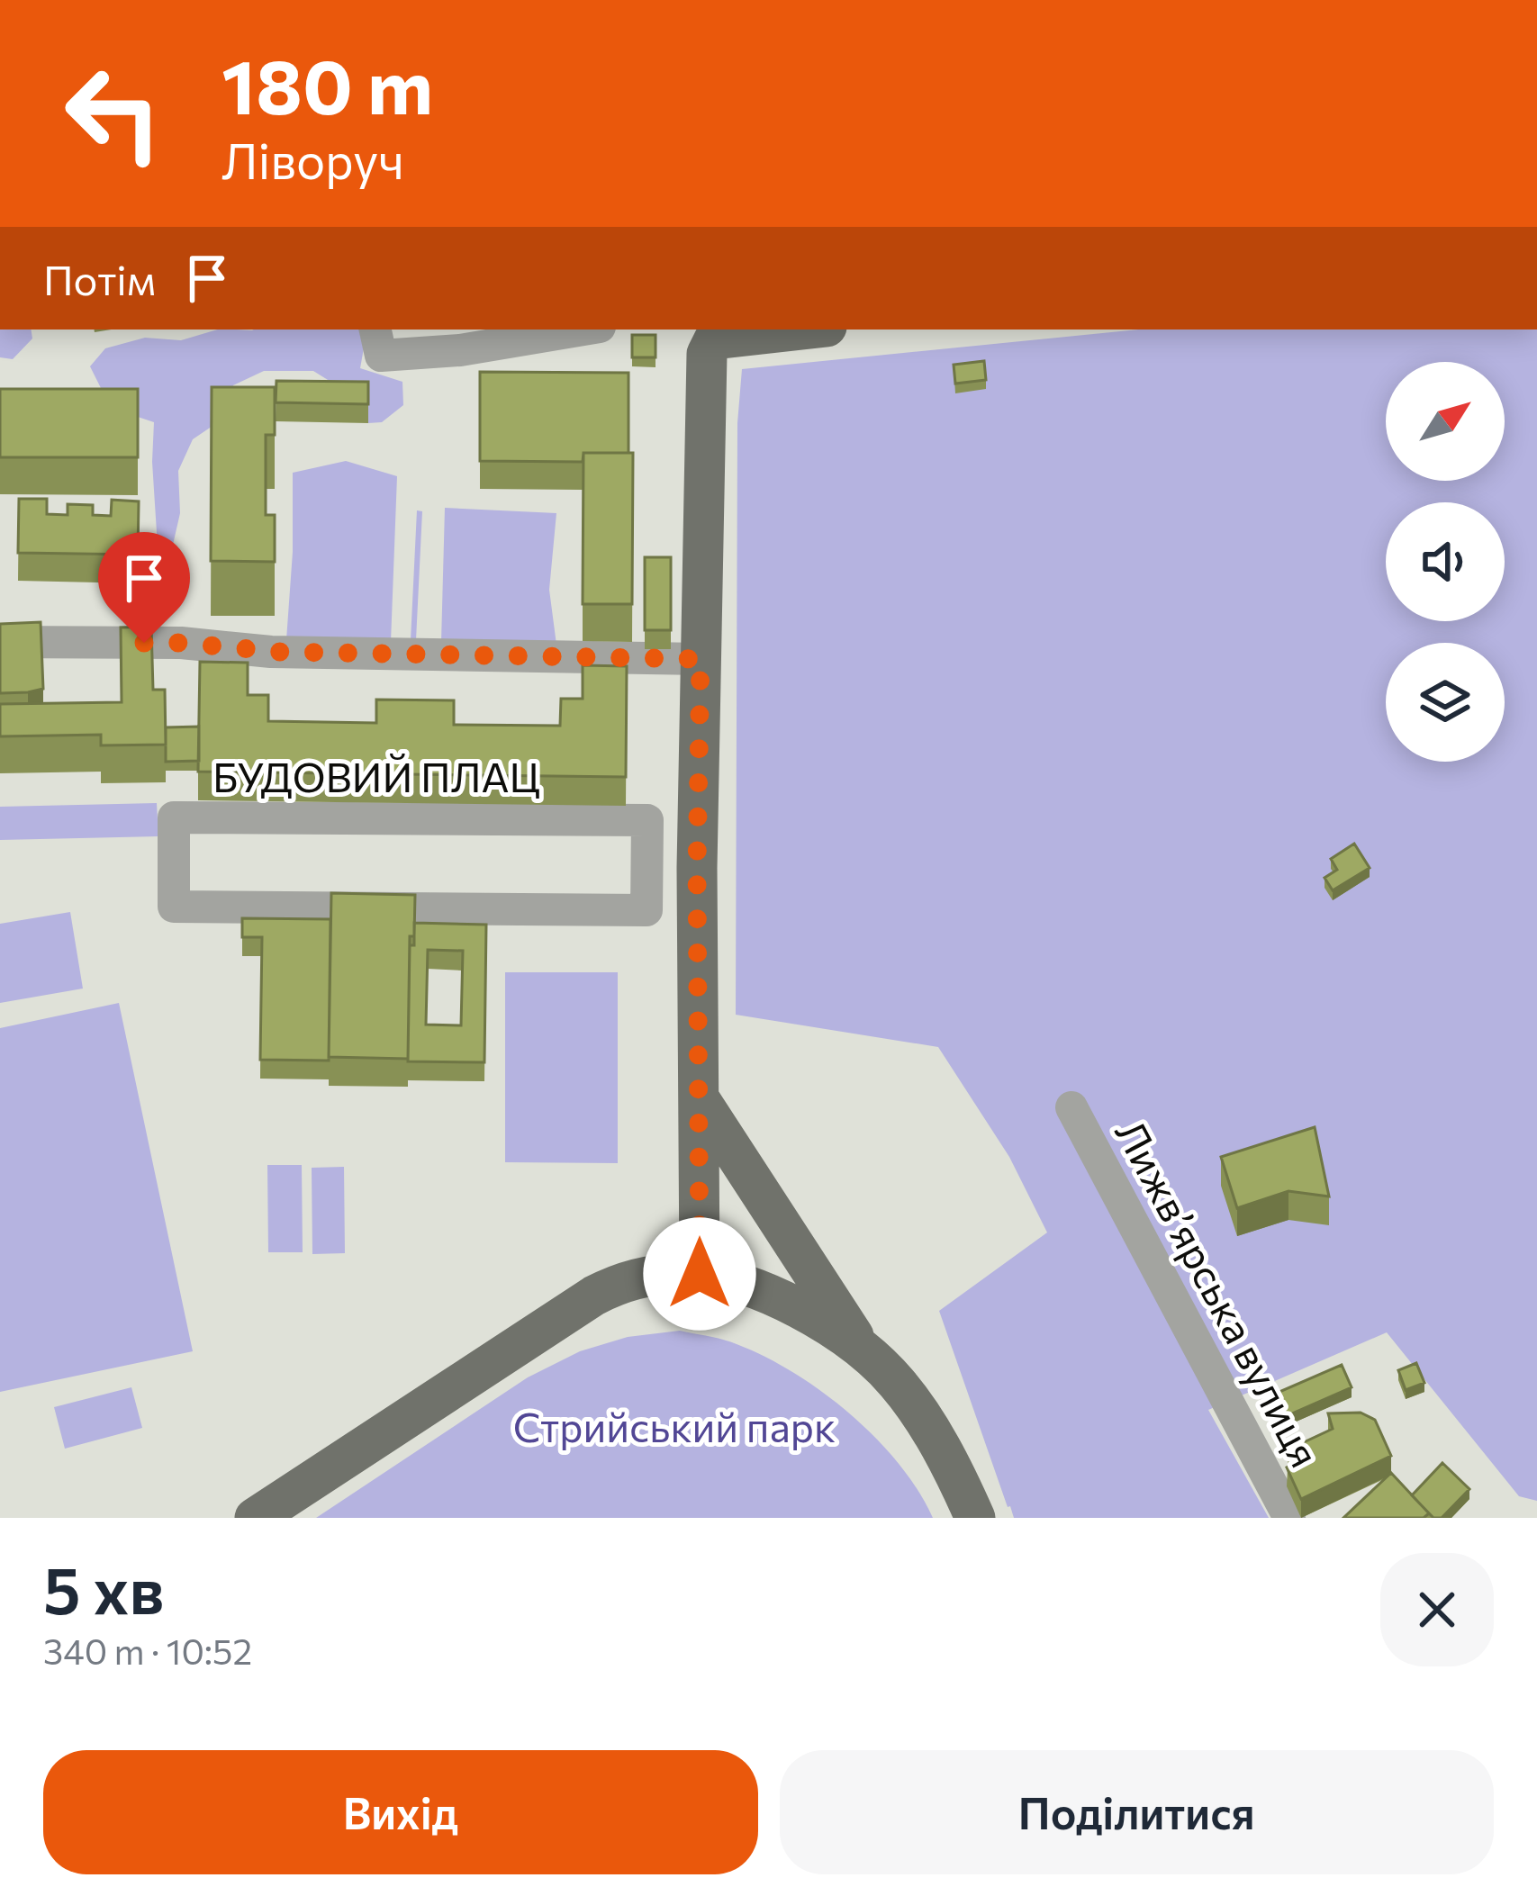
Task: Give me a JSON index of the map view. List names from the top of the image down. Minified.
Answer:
{"streets":{"street":["БУДОВИЙ ПЛАЦ","Лижвʼярська вулиця"]},"parks":["Стрийський парк"],"north":"top right","page":{"turn":["180 m","Ліворуч"],"then":"Потім","heading":["5 хв","340 m · 10:52"],"buttons":["Вихід","Поділитися"]}}
